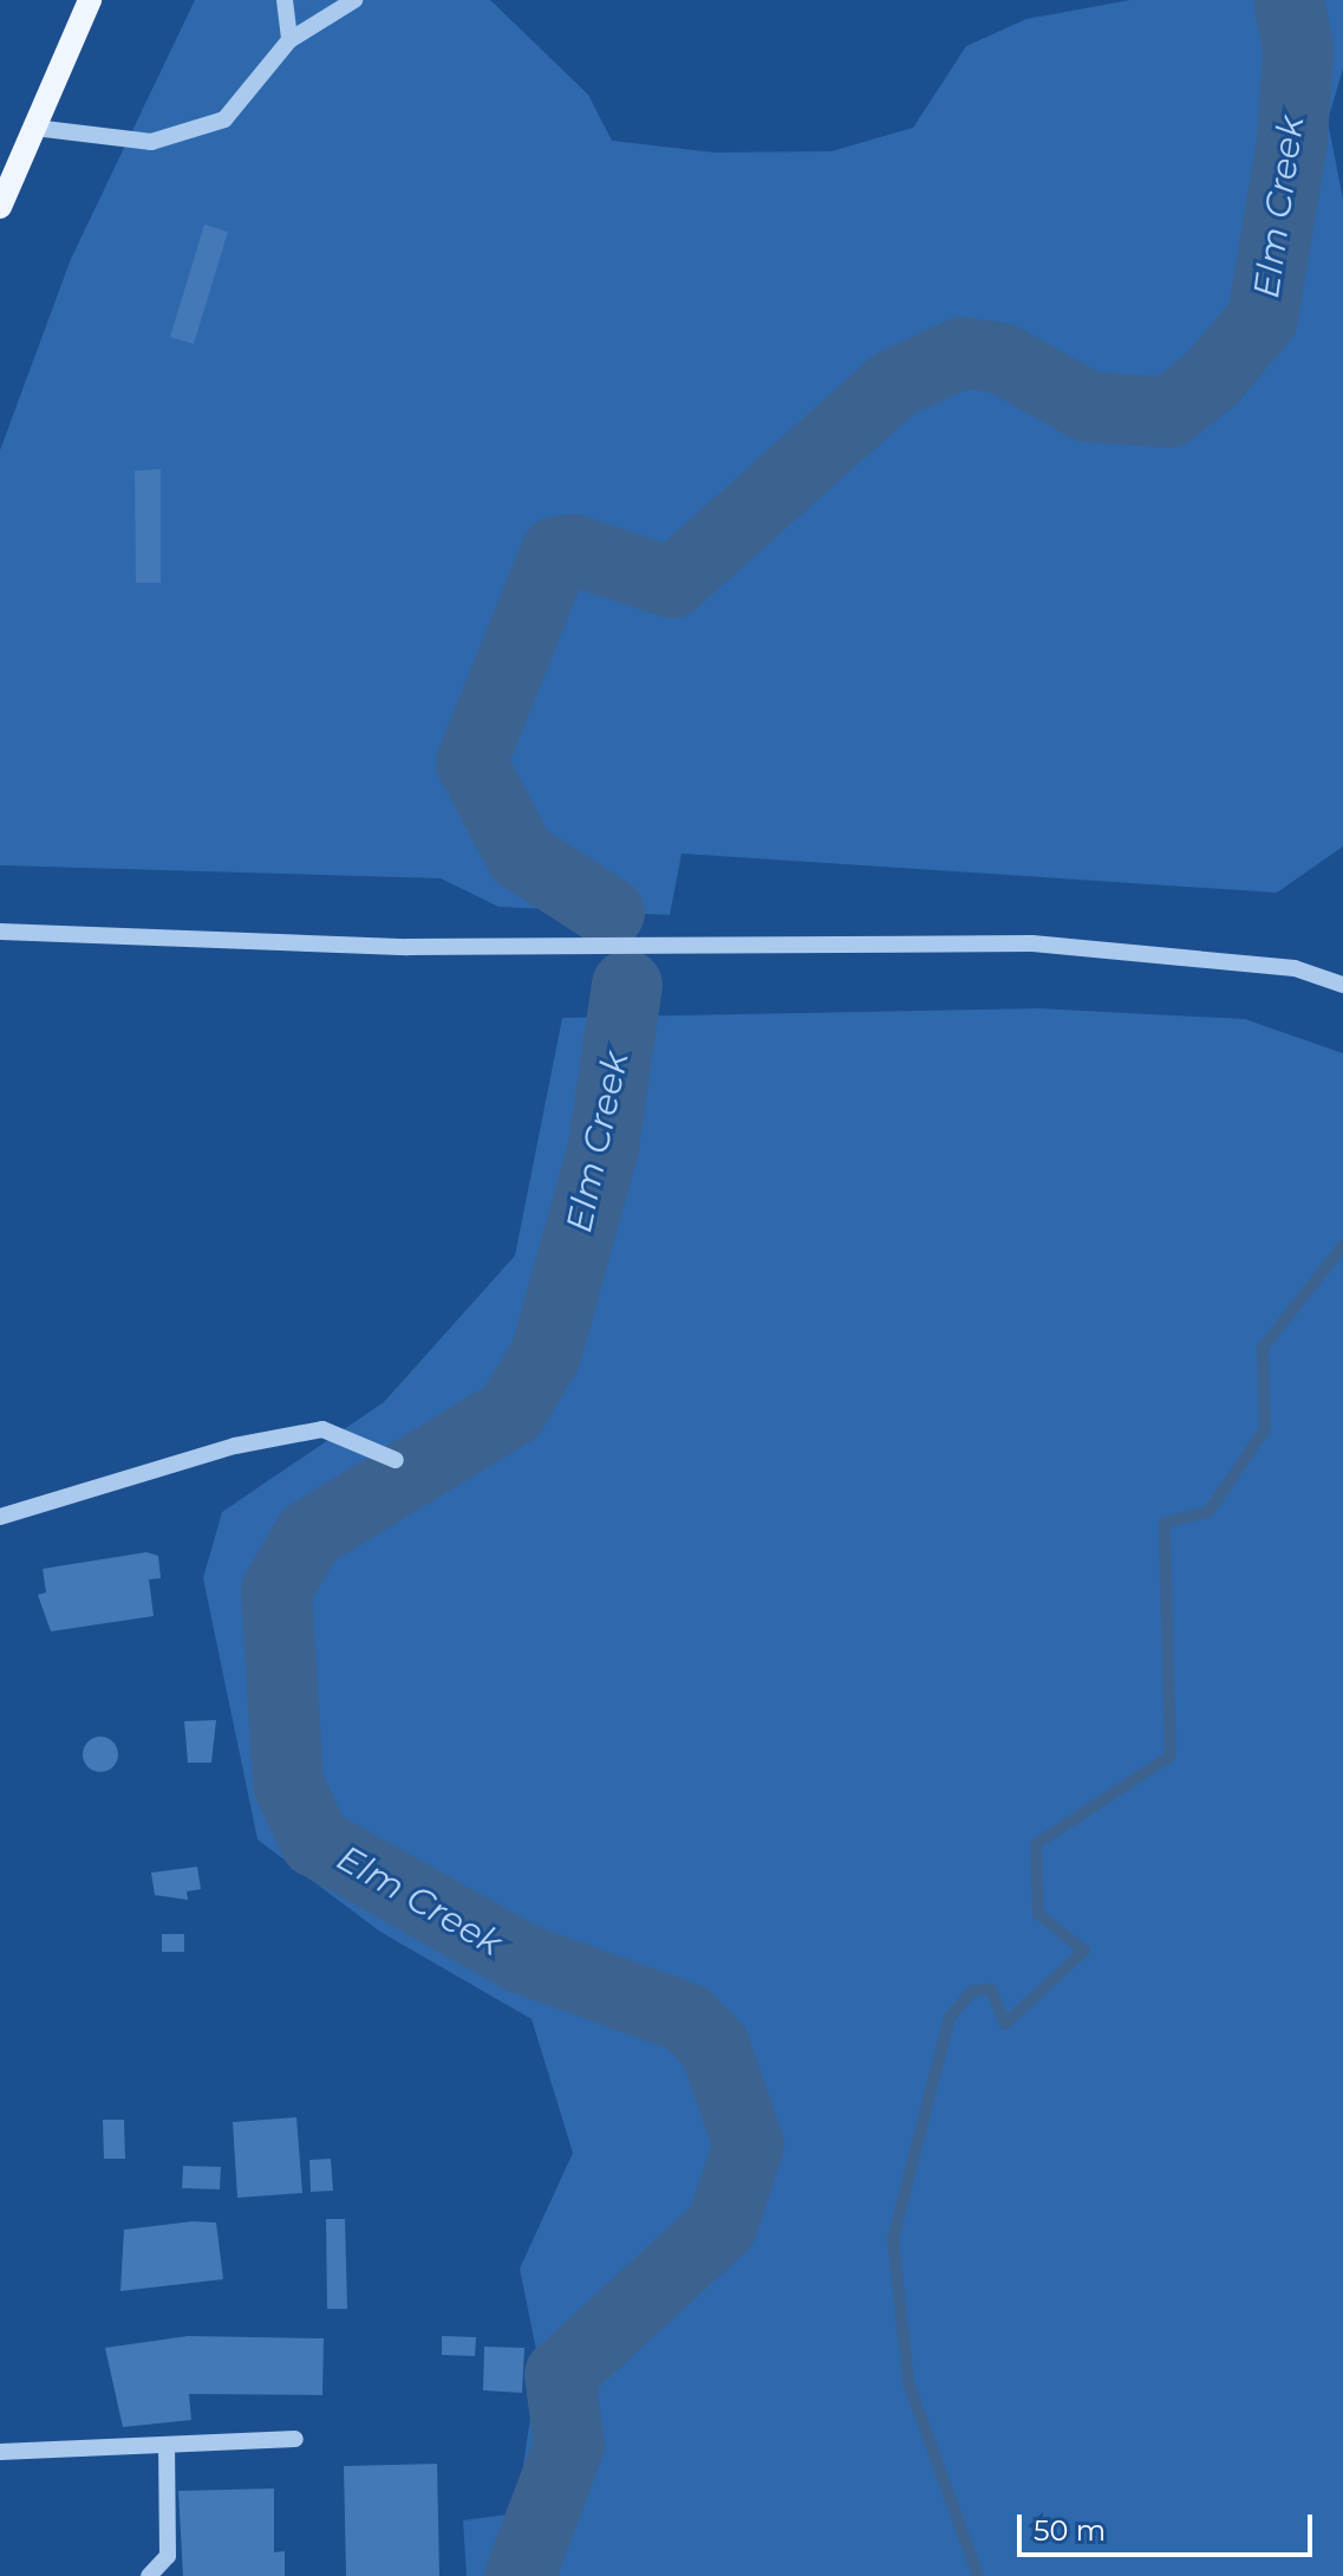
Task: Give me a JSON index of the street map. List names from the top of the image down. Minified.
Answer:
{"water":["Elm Creek"],"scale_bar":"50 m"}
